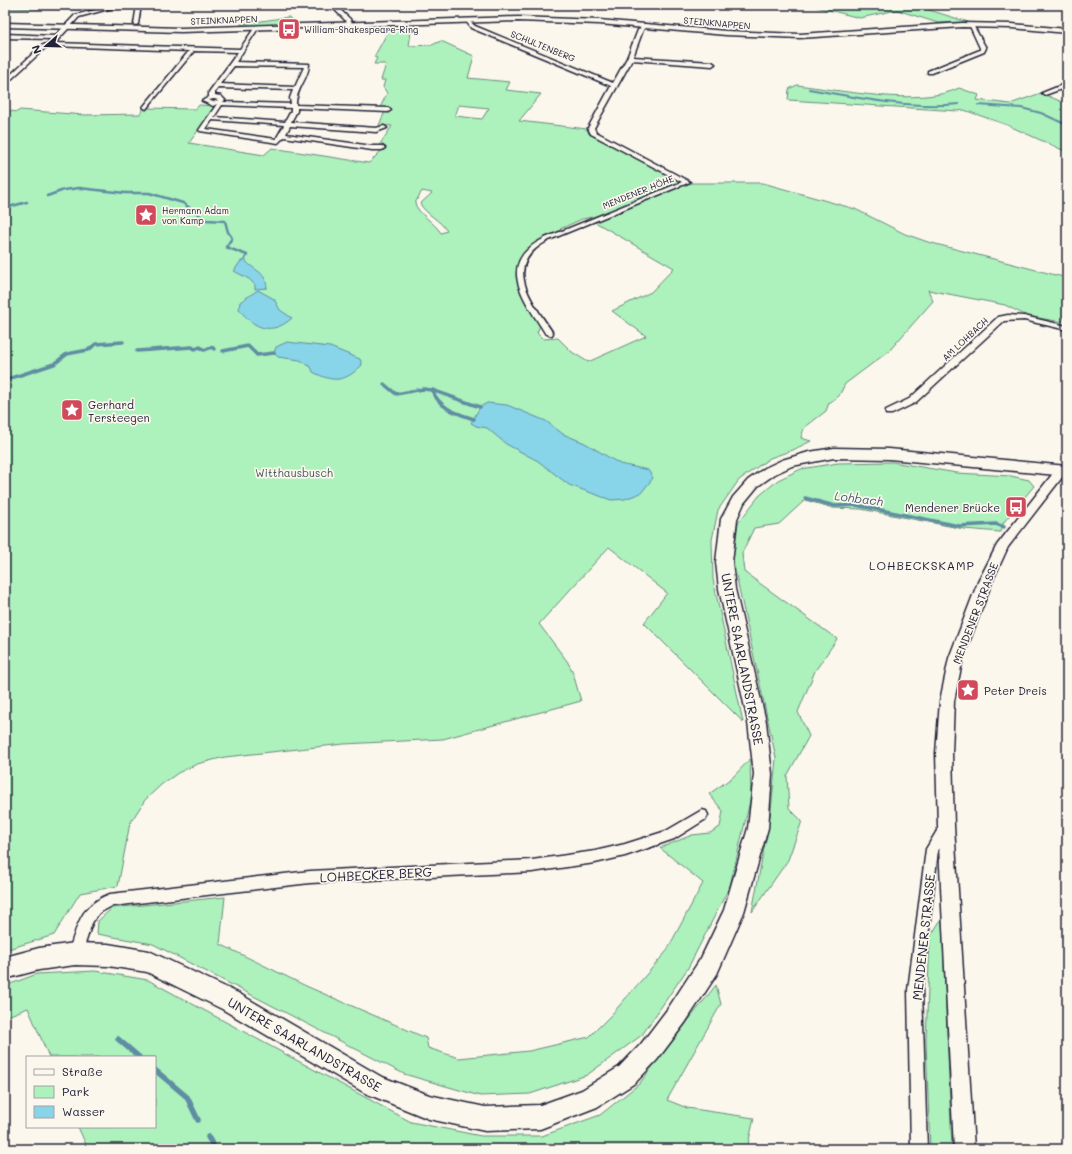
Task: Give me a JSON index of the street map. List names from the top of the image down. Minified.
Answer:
{"streets":{"main road":["UNTERE SAARLANDSTRASSE"],"street":["STEINKNAPPEN","SCHULTENBERG","MENDENER HÖHE","AM LOHBACH","MENDENER STRASSE","LOHBECKER BERG"]},"crossings":[["STEINKNAPPEN","SCHULTENBERG"],["STEINKNAPPEN","MENDENER HÖHE"],["SCHULTENBERG","MENDENER HÖHE"],["MENDENER STRASSE","UNTERE SAARLANDSTRASSE"],["UNTERE SAARLANDSTRASSE","LOHBECKER BERG"]],"districts":["LOHBECKSKAMP"],"water":["Lohbach"],"parks":["Witthausbusch"],"places":{"bus stop":["William-Shakespeare-Ring","Mendener Brücke"],"place":["Hermann Adam von Kamp","Gerhard Tersteegen","Peter Dreis"]},"legend":["Straße","Park","Wasser"],"north":"left"}
